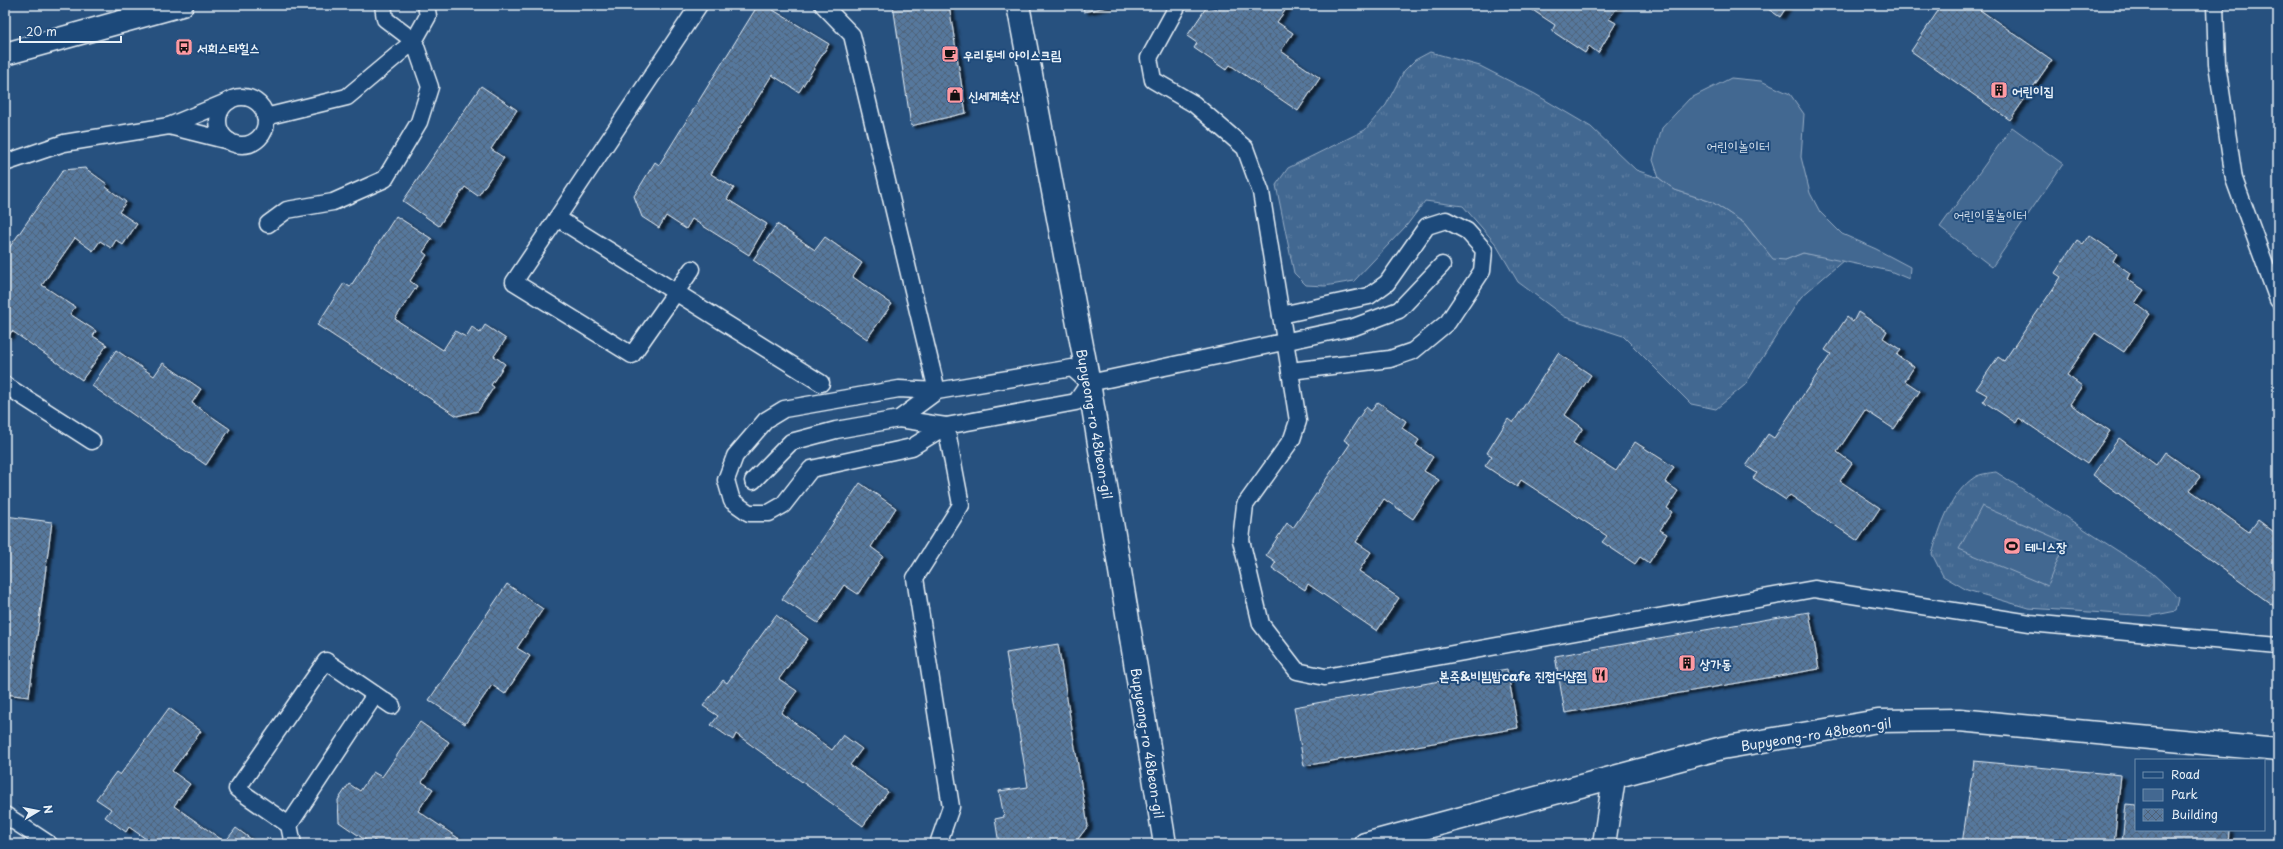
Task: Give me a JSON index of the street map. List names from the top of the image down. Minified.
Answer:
{"streets":{"street":["Bupyeong-ro 48beon-gil"]},"parks":["어린이놀이터","어린이물놀이터"],"places":{"bus stop":["서희스타힐스"],"cafe":["우리동네 아이스크림"],"building":["어린이집","상가동"],"shop":["신세계축산"],"sports":["테니스장"],"restaurant":["본죽&비빔밥cafe 진접더샵점"]},"legend":["Road","Park","Building"],"scale_bar":"20 m","north":"right"}
